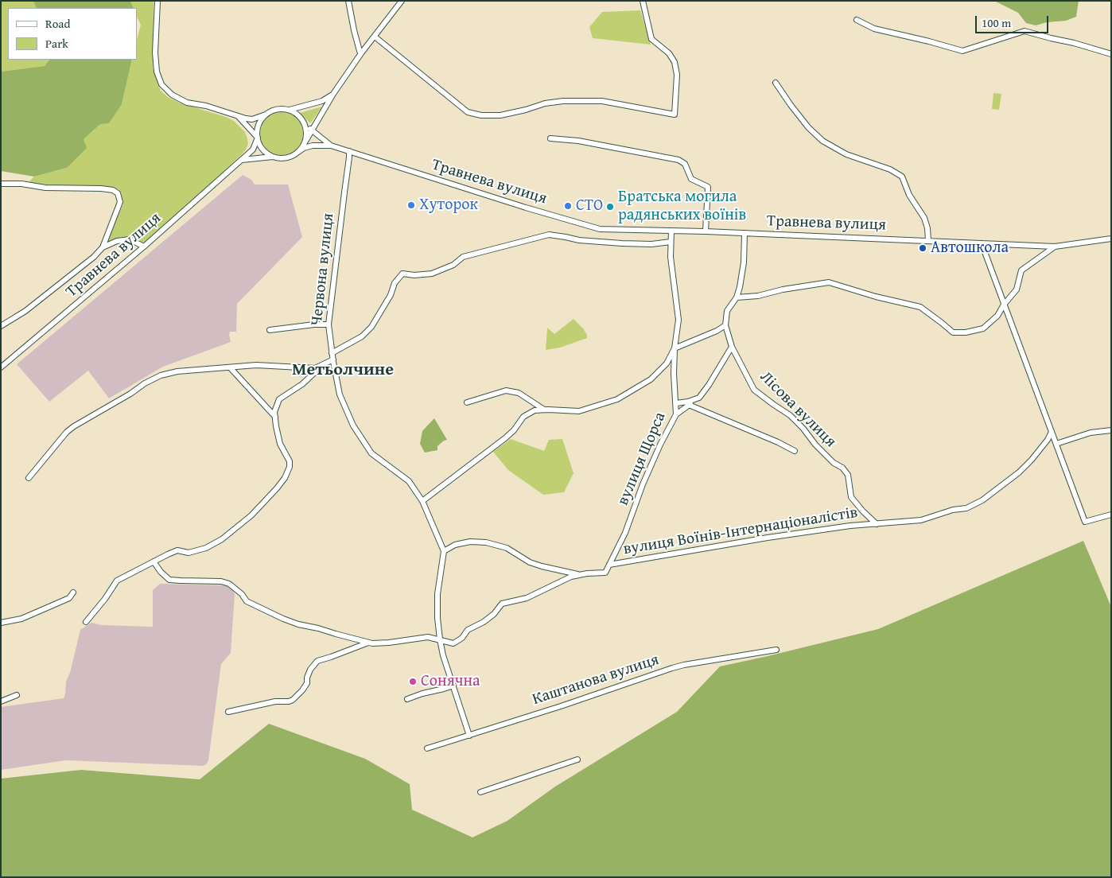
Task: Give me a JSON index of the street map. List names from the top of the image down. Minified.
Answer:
{"streets":{"street":["Травнева вулиця","Червона вулиця","Лісова вулиця","вулиця Щорса","вулиця Воїнів-Інтернаціоналістів","Каштанова вулиця"]},"crossings":[["Травнева вулиця","Червона вулиця"],["Травнева вулиця","вулиця Щорса"],["Лісова вулиця","вулиця Воїнів-Інтернаціоналістів"],["вулиця Щорса","вулиця Воїнів-Інтернаціоналістів"]],"districts":["Метьолчине"],"places":["Хуторок","СТО","Братська могила радянських воїнів","Автошкола","Сонячна"],"legend":["Road","Park"],"scale_bar":"100 m"}
